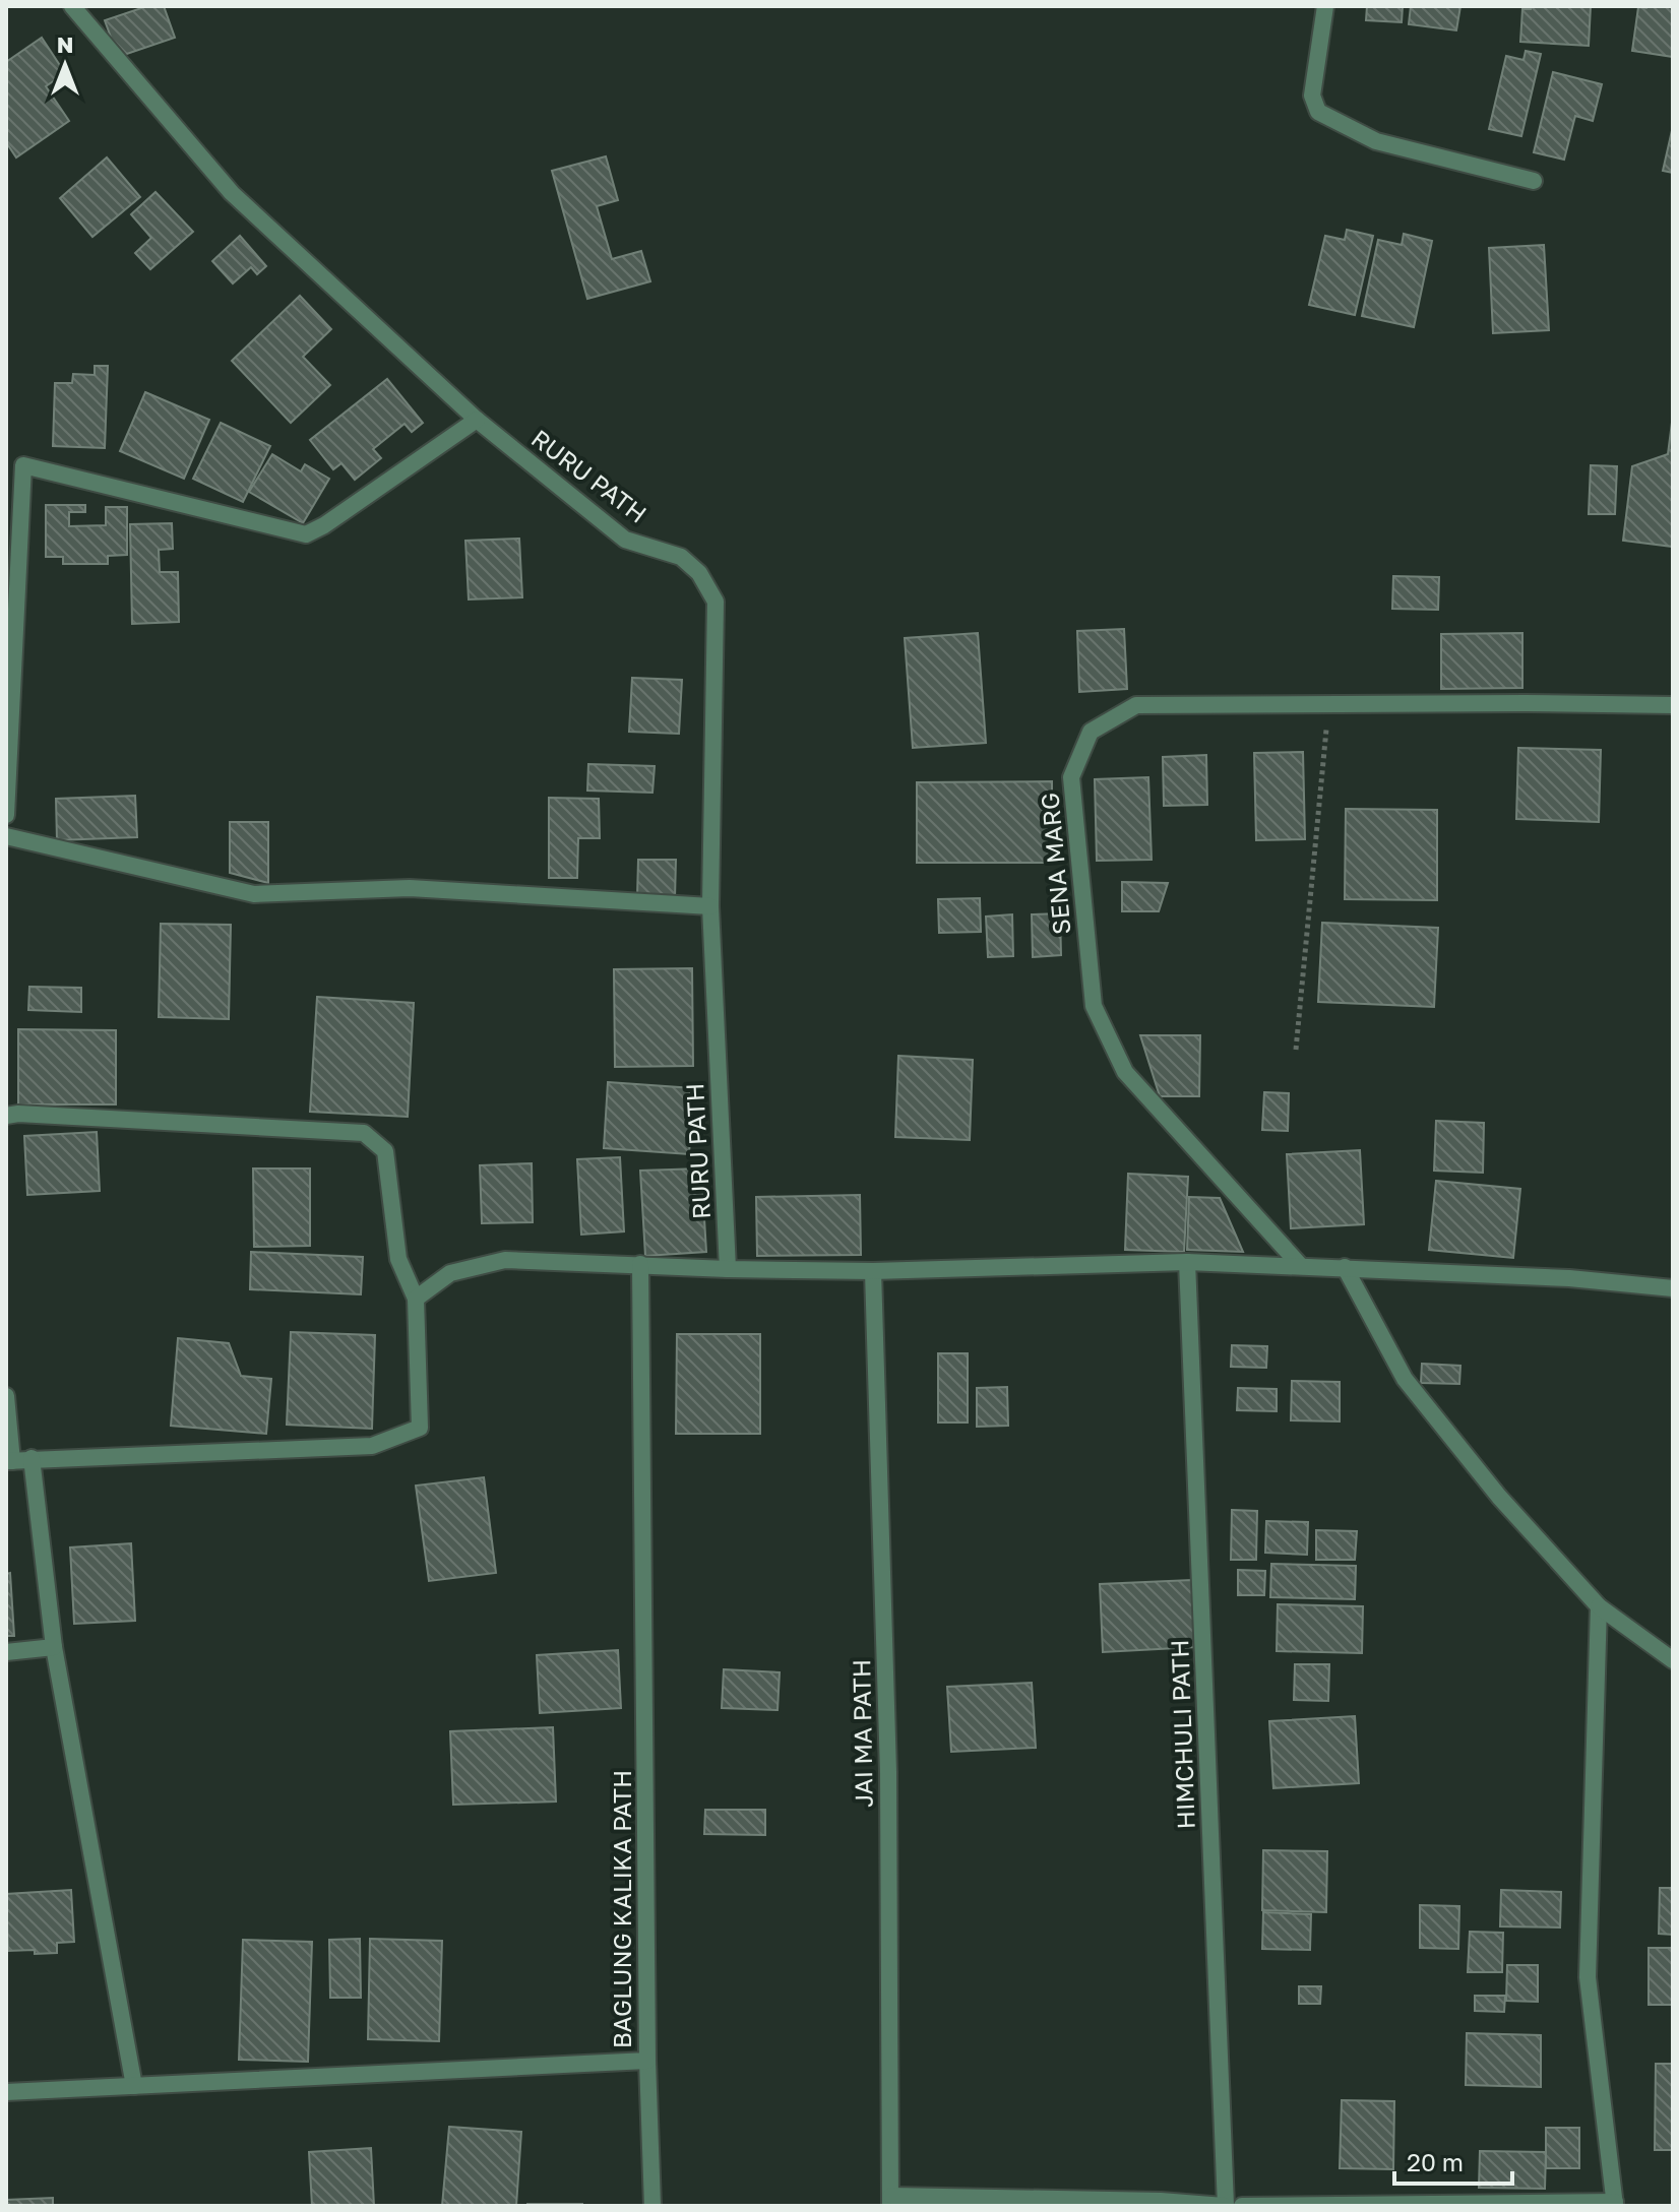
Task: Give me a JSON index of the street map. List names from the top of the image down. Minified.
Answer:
{"streets":{"street":["RURU PATH","SENA MARG","JAI MA PATH","HIMCHULI PATH","BAGLUNG KALIKA PATH"]},"scale_bar":"20 m","north":"top"}
